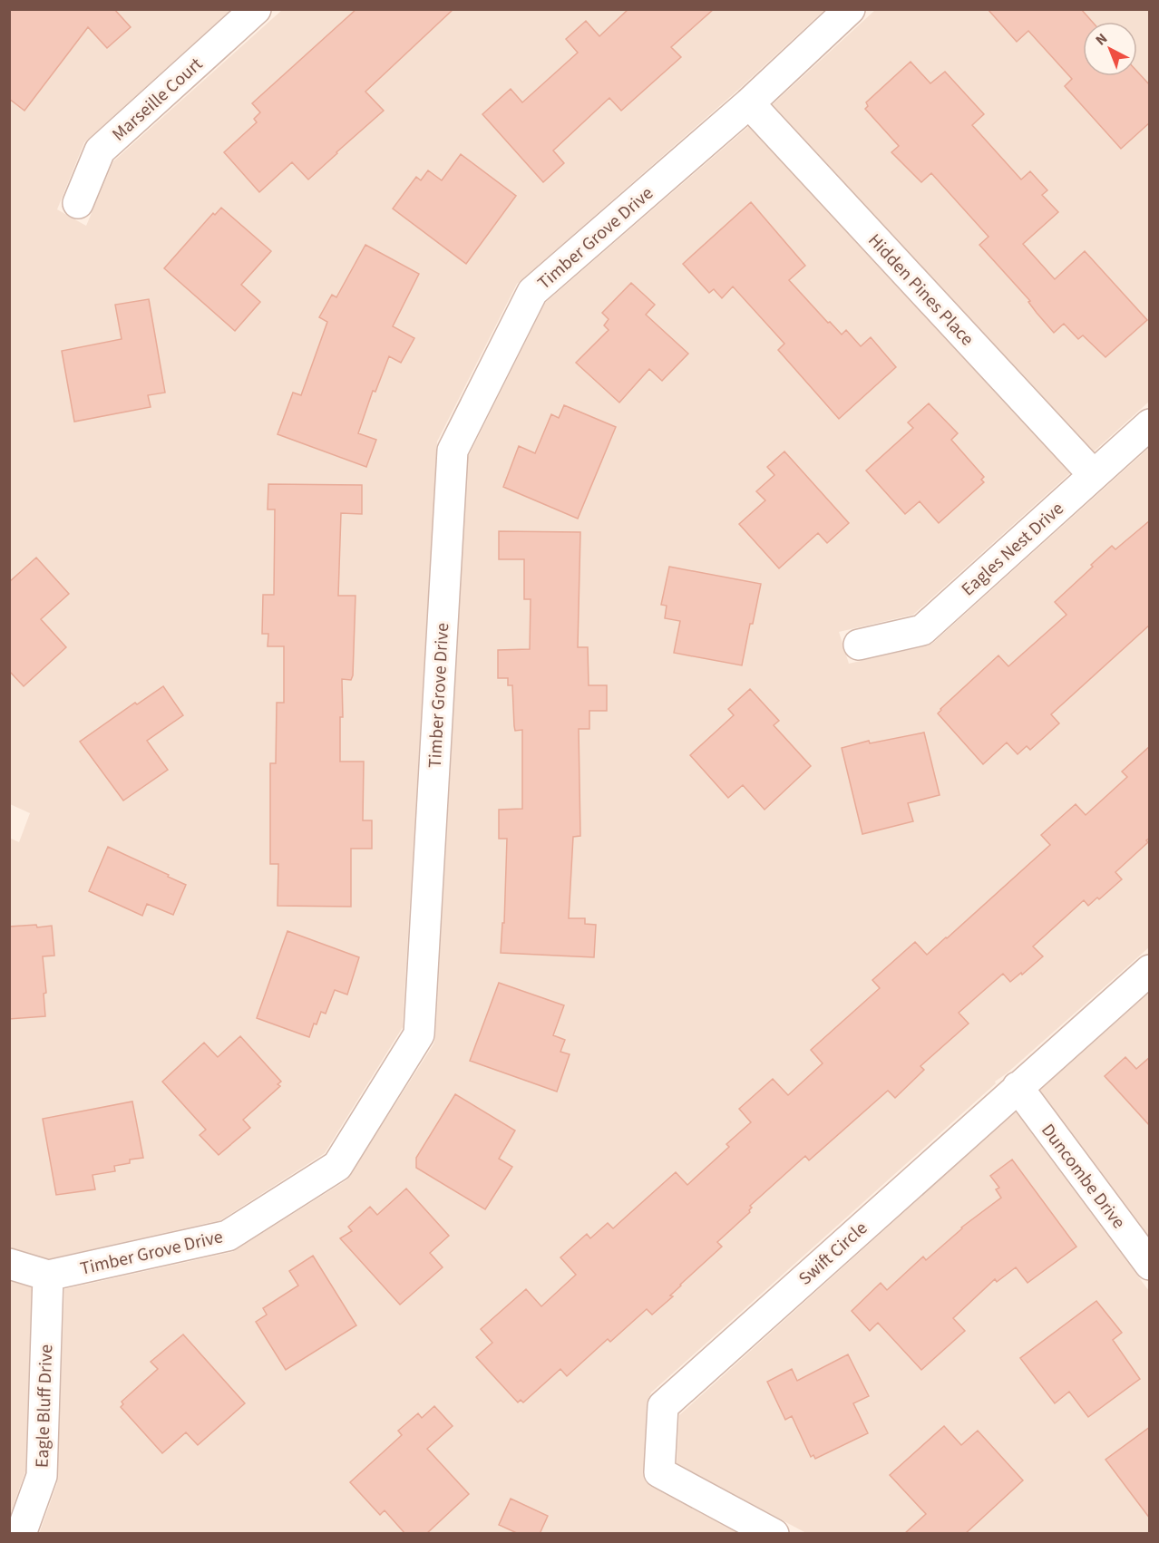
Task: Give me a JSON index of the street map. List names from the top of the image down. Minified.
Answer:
{"streets":{"street":["Marseille Court","Timber Grove Drive","Hidden Pines Place","Eagles Nest Drive","Duncombe Drive","Swift Circle","Eagle Bluff Drive"]},"crossings":[["Timber Grove Drive","Hidden Pines Place"],["Timber Grove Drive","Eagle Bluff Drive"],["Hidden Pines Place","Eagles Nest Drive"],["Duncombe Drive","Swift Circle"]],"north":"top left"}
